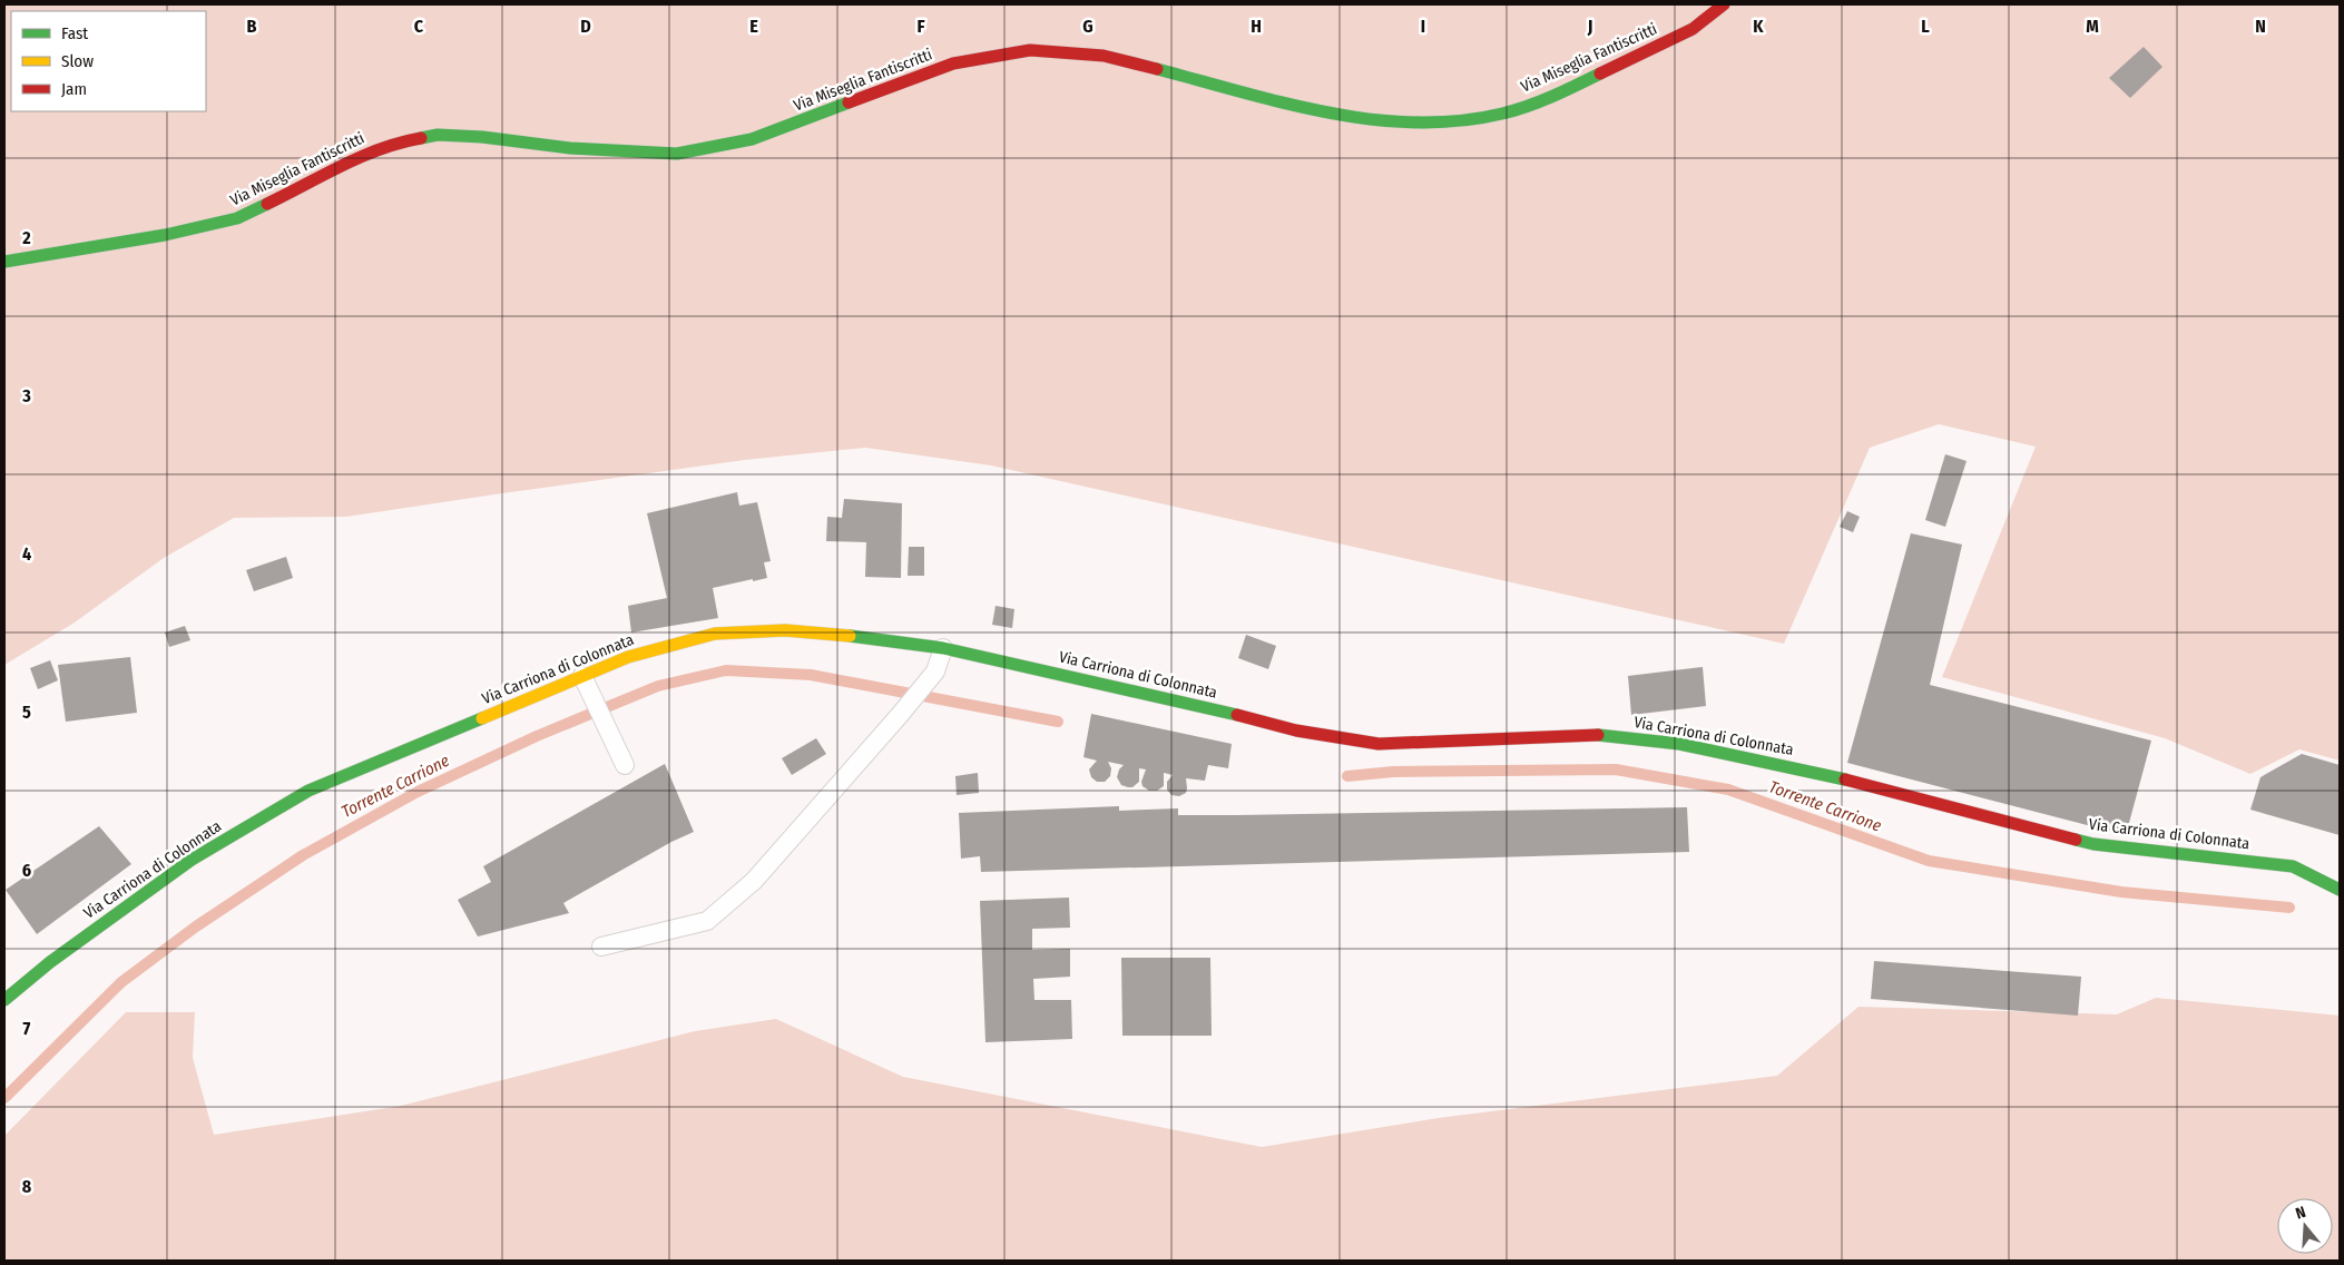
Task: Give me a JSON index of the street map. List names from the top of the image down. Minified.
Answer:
{"streets":{"street":["Via Miseglia Fantiscritti","Via Carriona di Colonnata"]},"water":["Torrente Carrione"],"legend":["Fast","Slow","Jam"],"north":"top","grid":{"columns":["B","C","D","E","F","G","H","I","J","K","L","M","N"],"rows":["2","3","4","5","6","7","8"]}}
